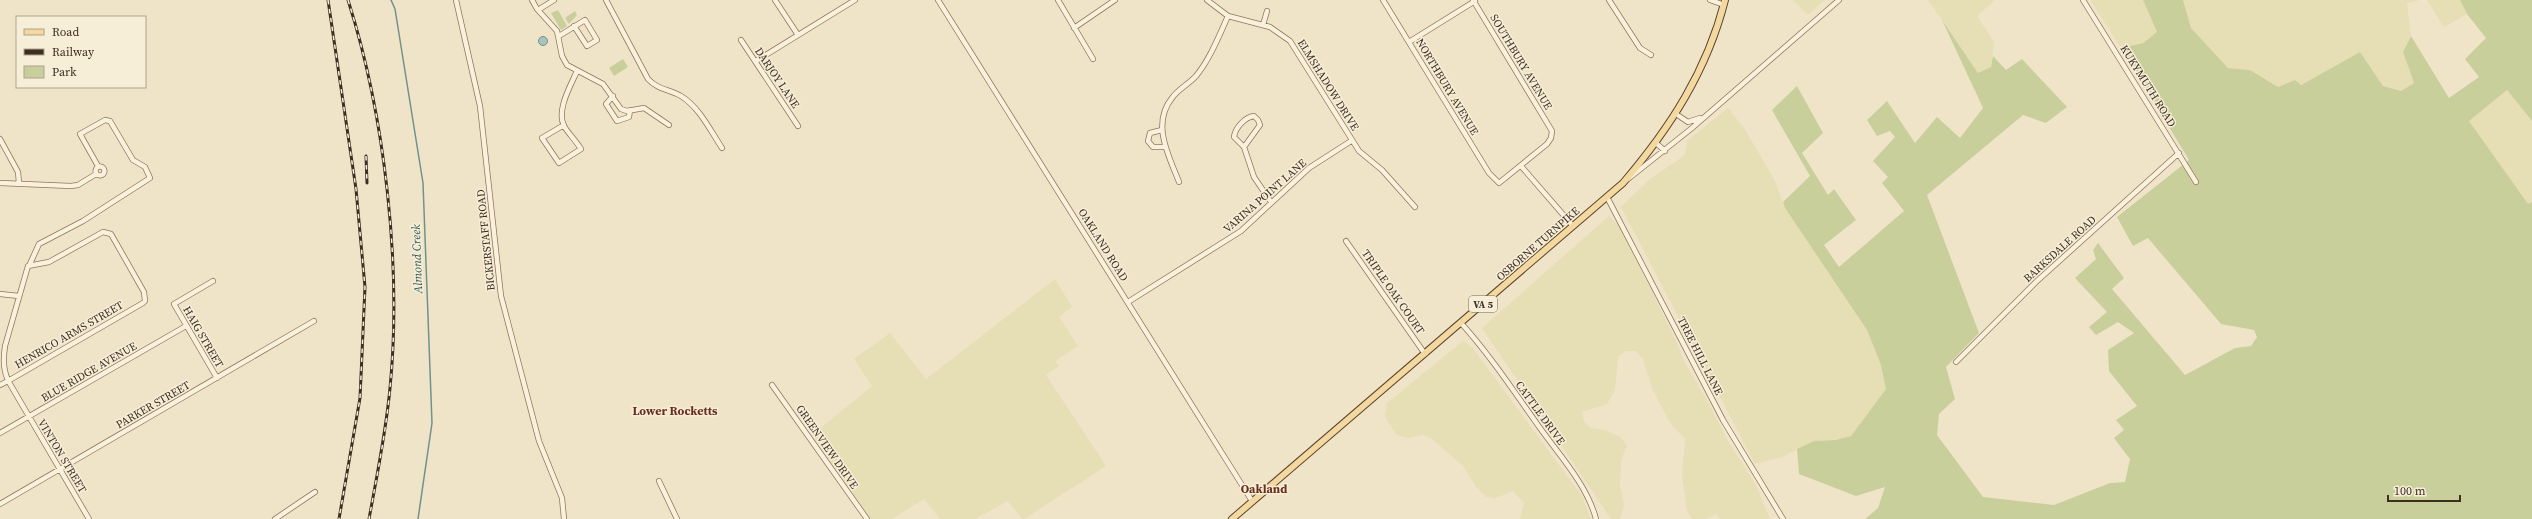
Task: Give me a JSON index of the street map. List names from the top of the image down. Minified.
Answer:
{"streets":{"main road":["OSBORNE TURNPIKE","VA 5"],"street":["SOUTHBURY AVENUE","DARJOY LANE","ELMSHADOW DRIVE","KUKYMUTH ROAD","NORTHBURY AVENUE","VARINA POINT LANE","BICKERSTAFF ROAD","OAKLAND ROAD","BARKSDALE ROAD","TRIPLE OAK COURT","HENRICO ARMS STREET","HAIG STREET","TREE HILL LANE","BLUE RIDGE AVENUE","PARKER STREET","CATTLE DRIVE","GREENVIEW DRIVE","VINTON STREET"]},"crossings":[["SOUTHBURY AVENUE","NORTHBURY AVENUE"],["ELMSHADOW DRIVE","VARINA POINT LANE"],["KUKYMUTH ROAD","BARKSDALE ROAD"],["VARINA POINT LANE","OAKLAND ROAD"],["OSBORNE TURNPIKE","OAKLAND ROAD"],["OSBORNE TURNPIKE","TRIPLE OAK COURT"],["OSBORNE TURNPIKE","VA 5"],["OSBORNE TURNPIKE","TREE HILL LANE"],["OSBORNE TURNPIKE","CATTLE DRIVE"],["HENRICO ARMS STREET","VINTON STREET"],["HAIG STREET","BLUE RIDGE AVENUE"],["HAIG STREET","PARKER STREET"],["BLUE RIDGE AVENUE","VINTON STREET"],["PARKER STREET","VINTON STREET"]],"districts":["Lower Rocketts","Oakland"],"water":["Almond Creek"],"legend":["Road","Railway","Park"],"scale_bar":"100 m"}
